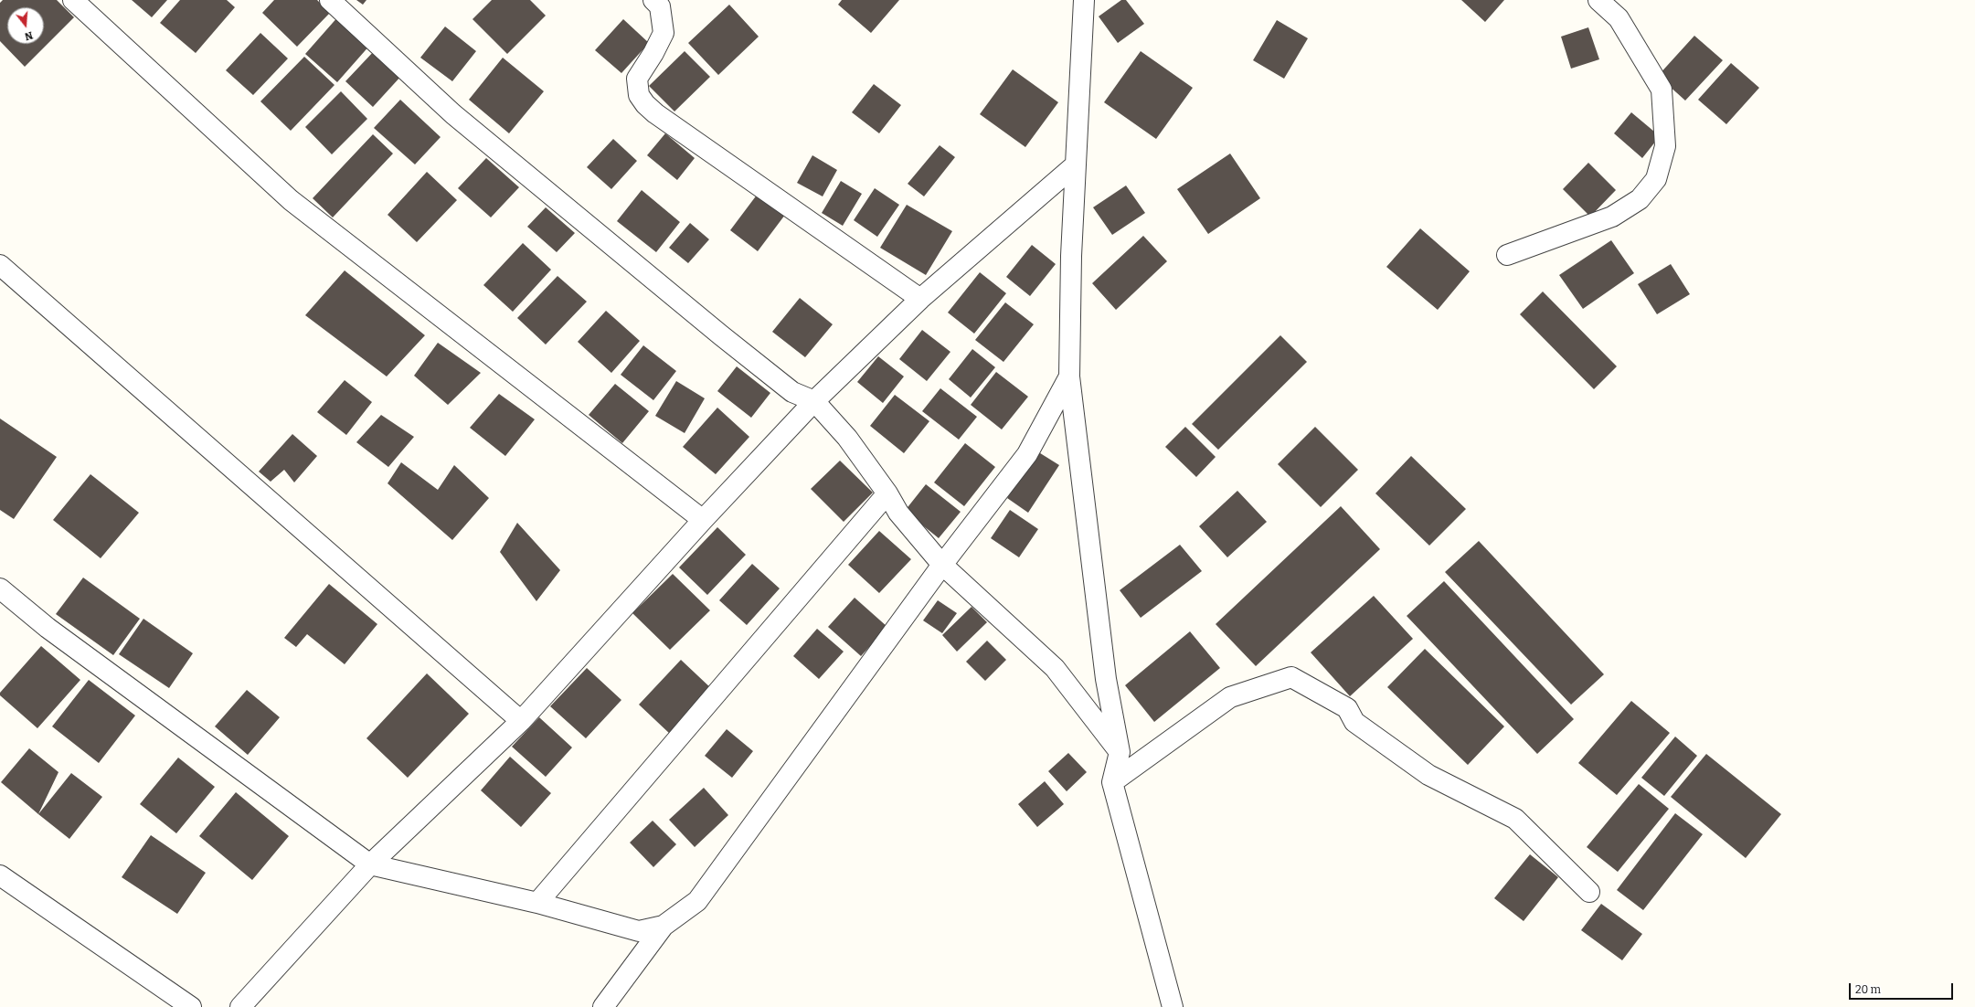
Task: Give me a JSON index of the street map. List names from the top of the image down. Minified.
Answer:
{"scale_bar":"20 m","north":"bottom"}
